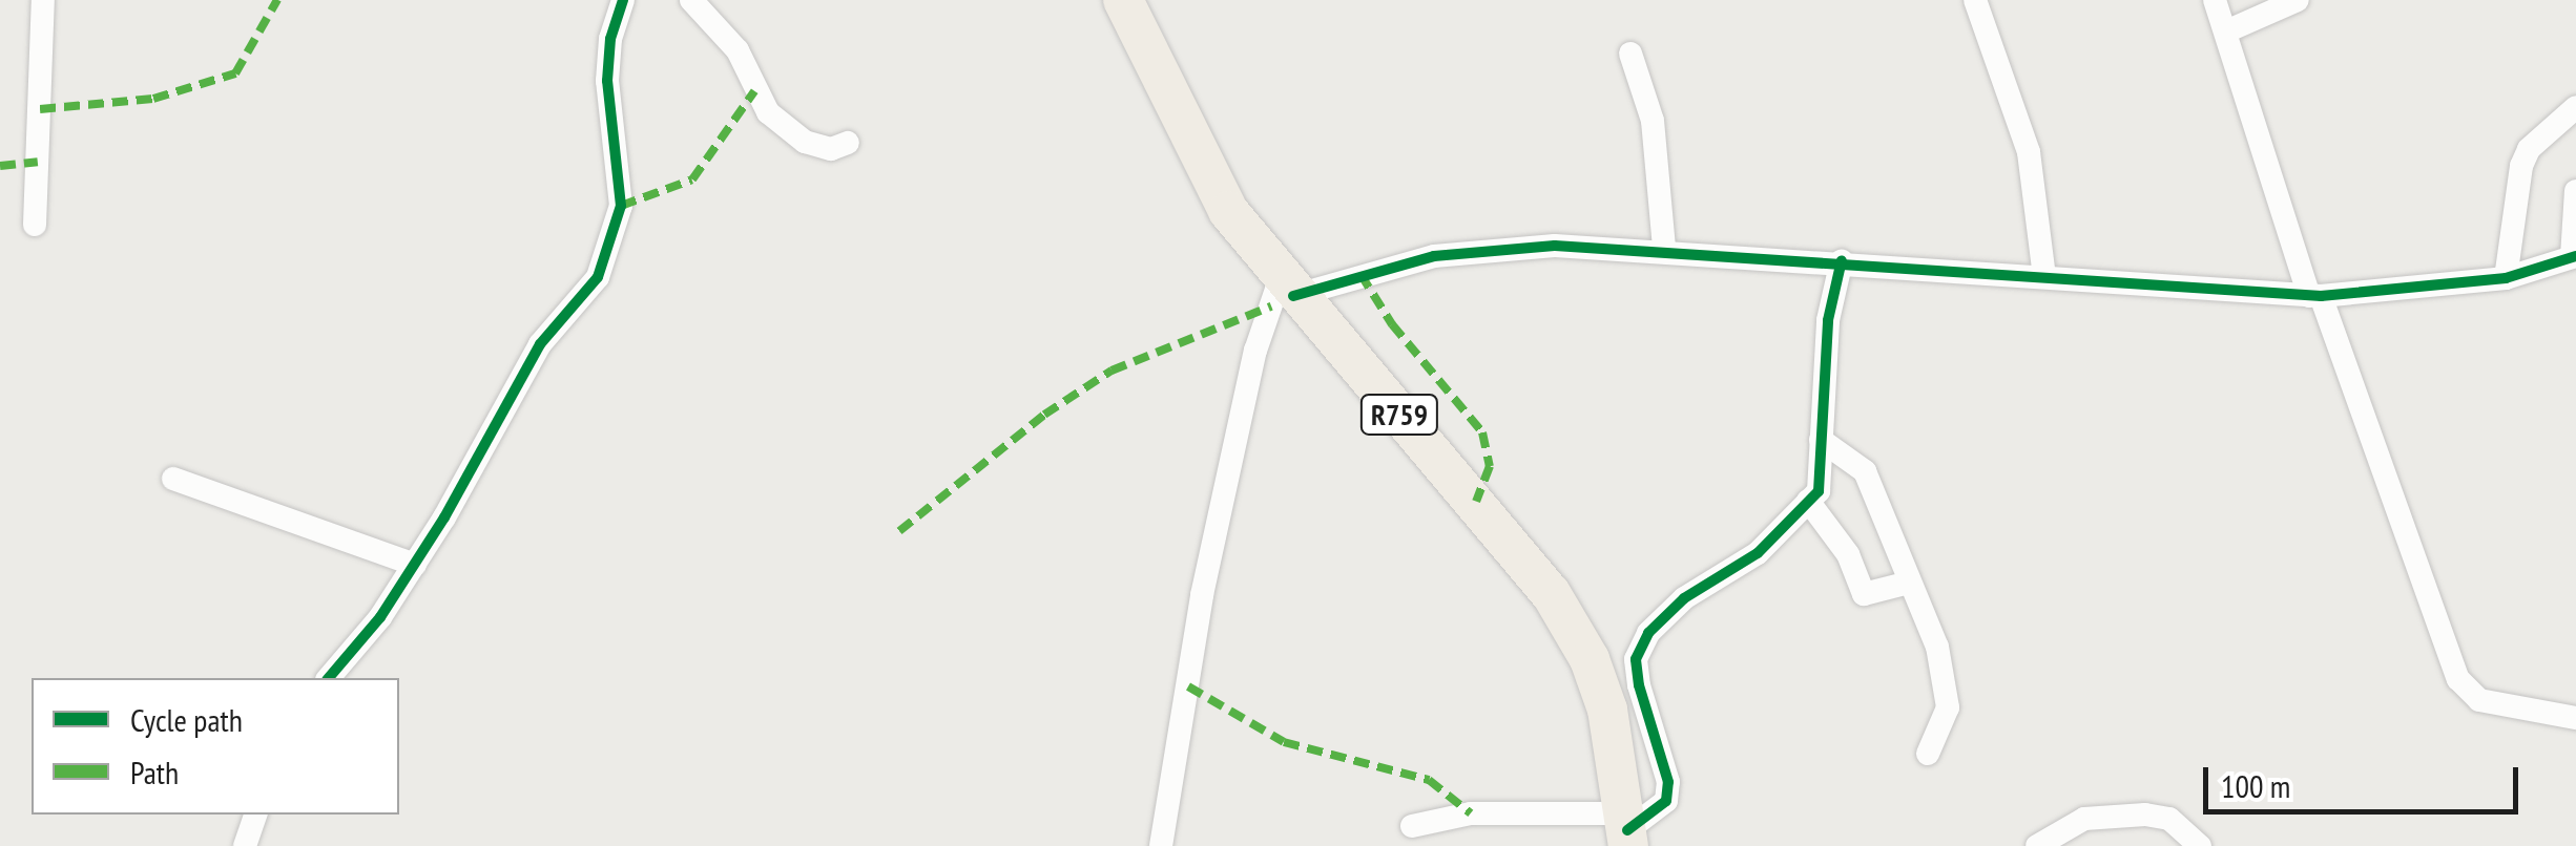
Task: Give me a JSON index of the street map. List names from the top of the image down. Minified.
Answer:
{"streets":{"main road":["R759"]},"legend":["Cycle path","Path"],"scale_bar":"100 m"}
